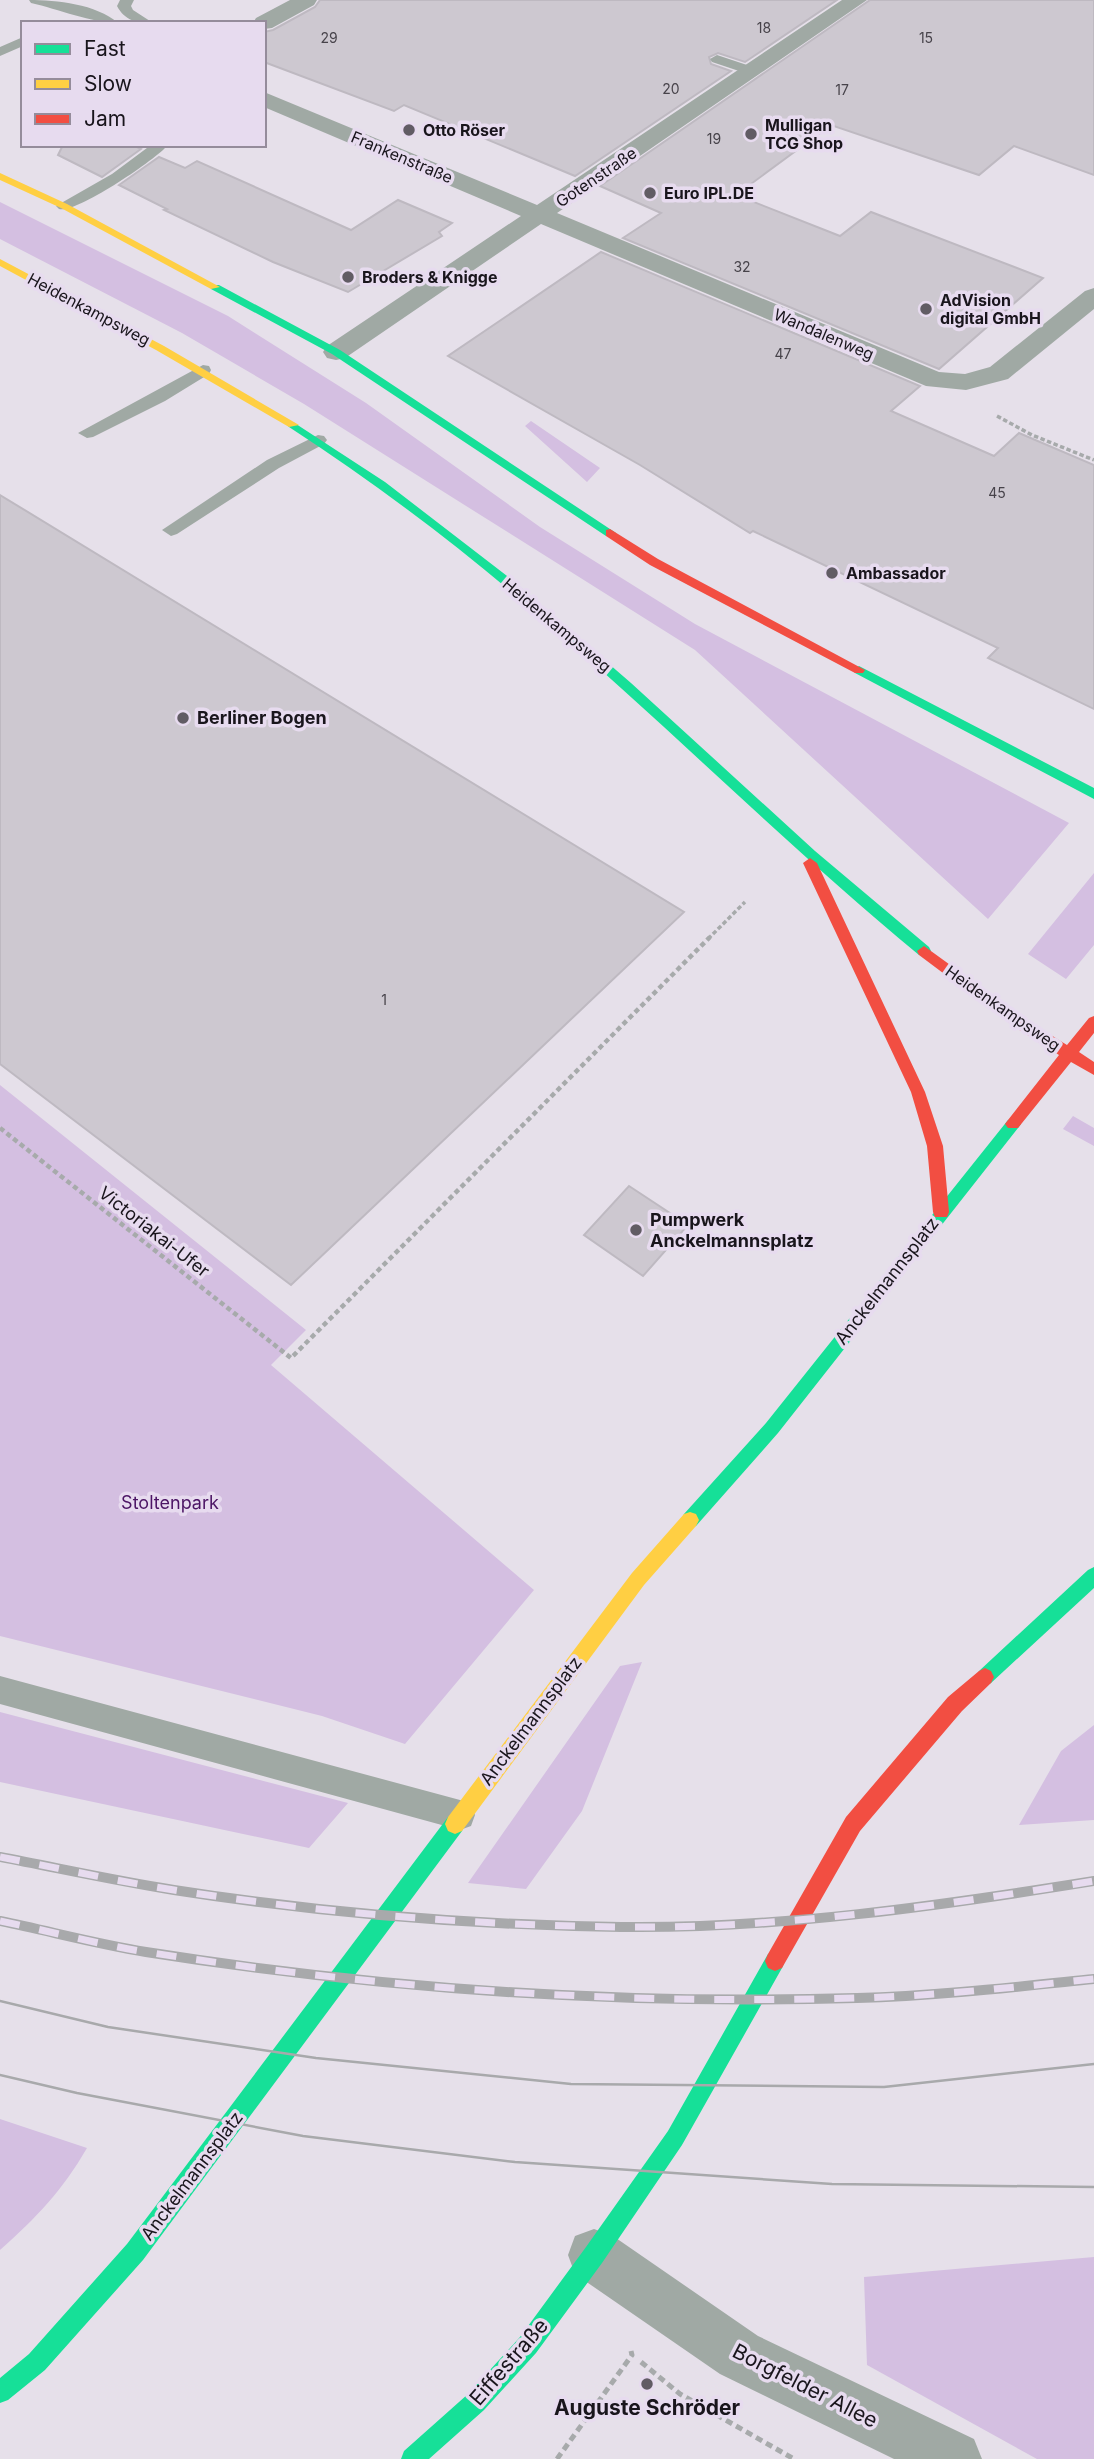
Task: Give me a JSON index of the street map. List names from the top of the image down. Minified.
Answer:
{"streets":{"main road":["Heidenkampsweg","Anckelmannsplatz","Eiffestraße"],"street":["Frankenstraße","Gotenstraße","Wandalenweg","Borgfelder Allee"],"path":["Victoriakai-Ufer"]},"crossings":[["Frankenstraße","Gotenstraße"],["Frankenstraße","Wandalenweg"],["Gotenstraße","Wandalenweg"],["Heidenkampsweg","Anckelmannsplatz"],["Eiffestraße","Borgfelder Allee"]],"parks":["Stoltenpark"],"places":["Otto Röser","Mulligan TCG Shop","Euro IPL.DE","Broders & Knigge","AdVision digital GmbH","Ambassador","Berliner Bogen","Pumpwerk Anckelmannsplatz","Auguste Schröder"],"house_numbers":["18","29","15","20","17","19","32","47","45","1"],"legend":["Fast","Slow","Jam"]}
